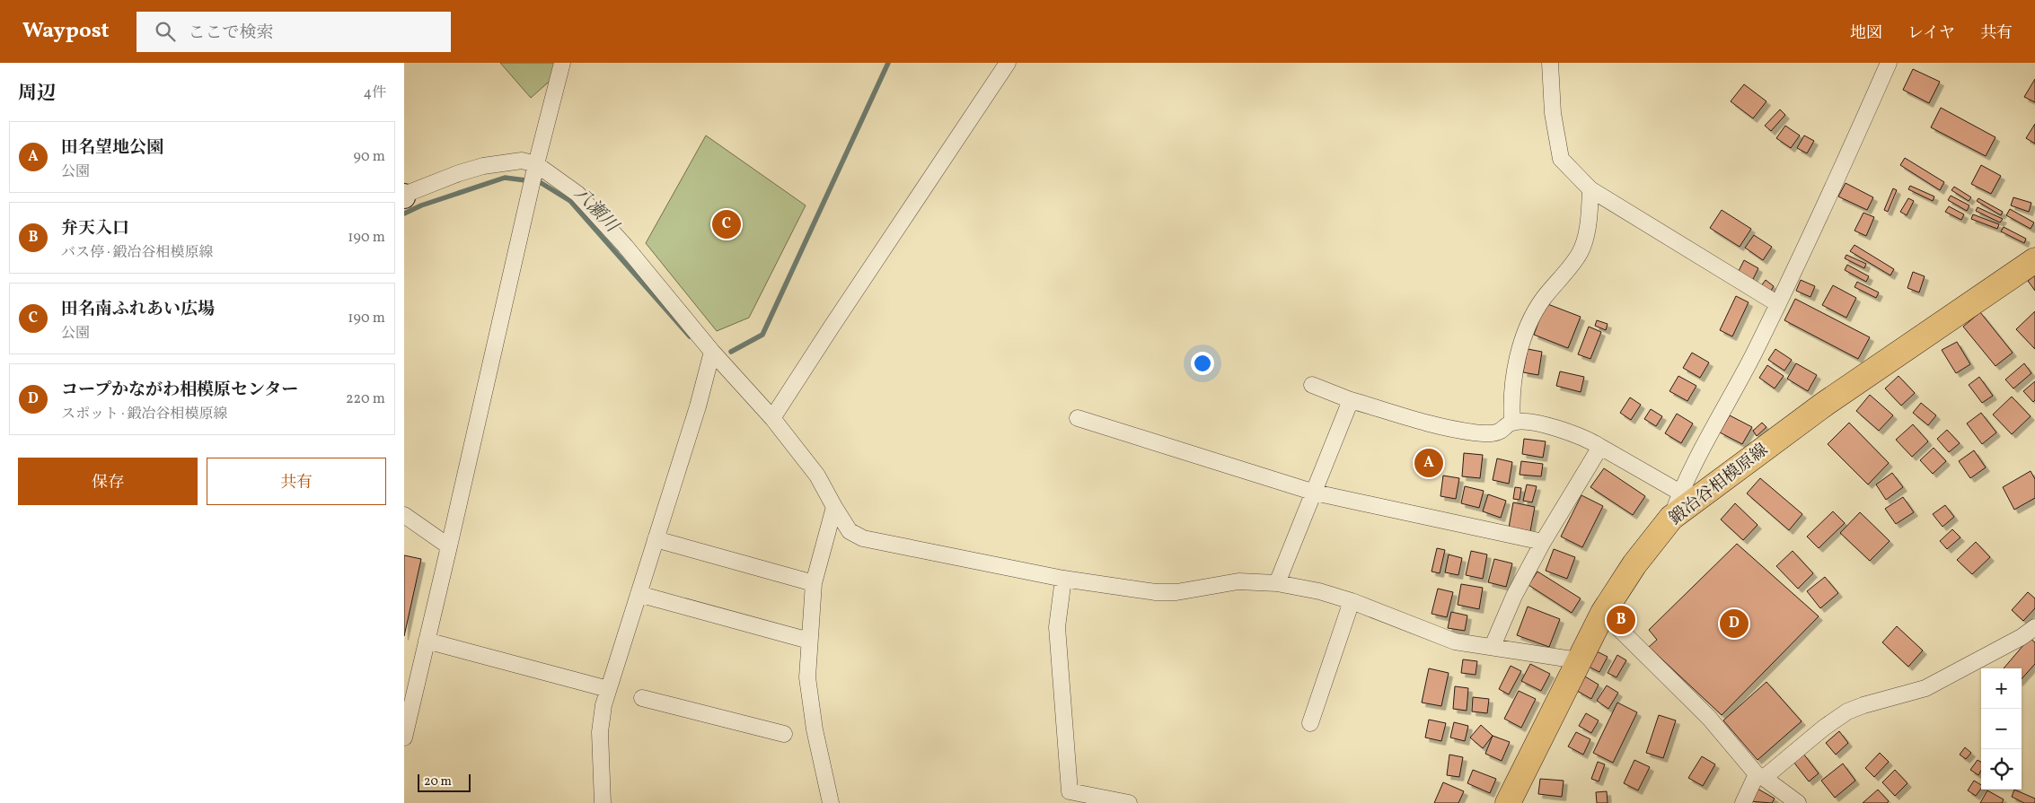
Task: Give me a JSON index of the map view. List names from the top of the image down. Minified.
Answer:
{"streets":{"main road":["鍛冶谷相模原線"]},"water":["八瀬川"],"scale_bar":"20 m","page":{"header":"Waypost","search":"ここで検索","nav":["地図","レイヤ","共有"],"heading":["周辺","4件"],"list":[{"mark":"A","name":"田名望地公園","note":"公園","value":"90 m"},{"mark":"B","name":"弁天入口","note":"バス停 · 鍛冶谷相模原線","value":"190 m"},{"mark":"C","name":"田名南ふれあい広場","note":"公園","value":"190 m"},{"mark":"D","name":"コープかながわ相模原センター","note":"スポット · 鍛冶谷相模原線","value":"220 m"}],"pins":["C","A","B","D"],"buttons":["保存","共有"],"map_buttons":["+","−"],"scale":"20 m"}}
